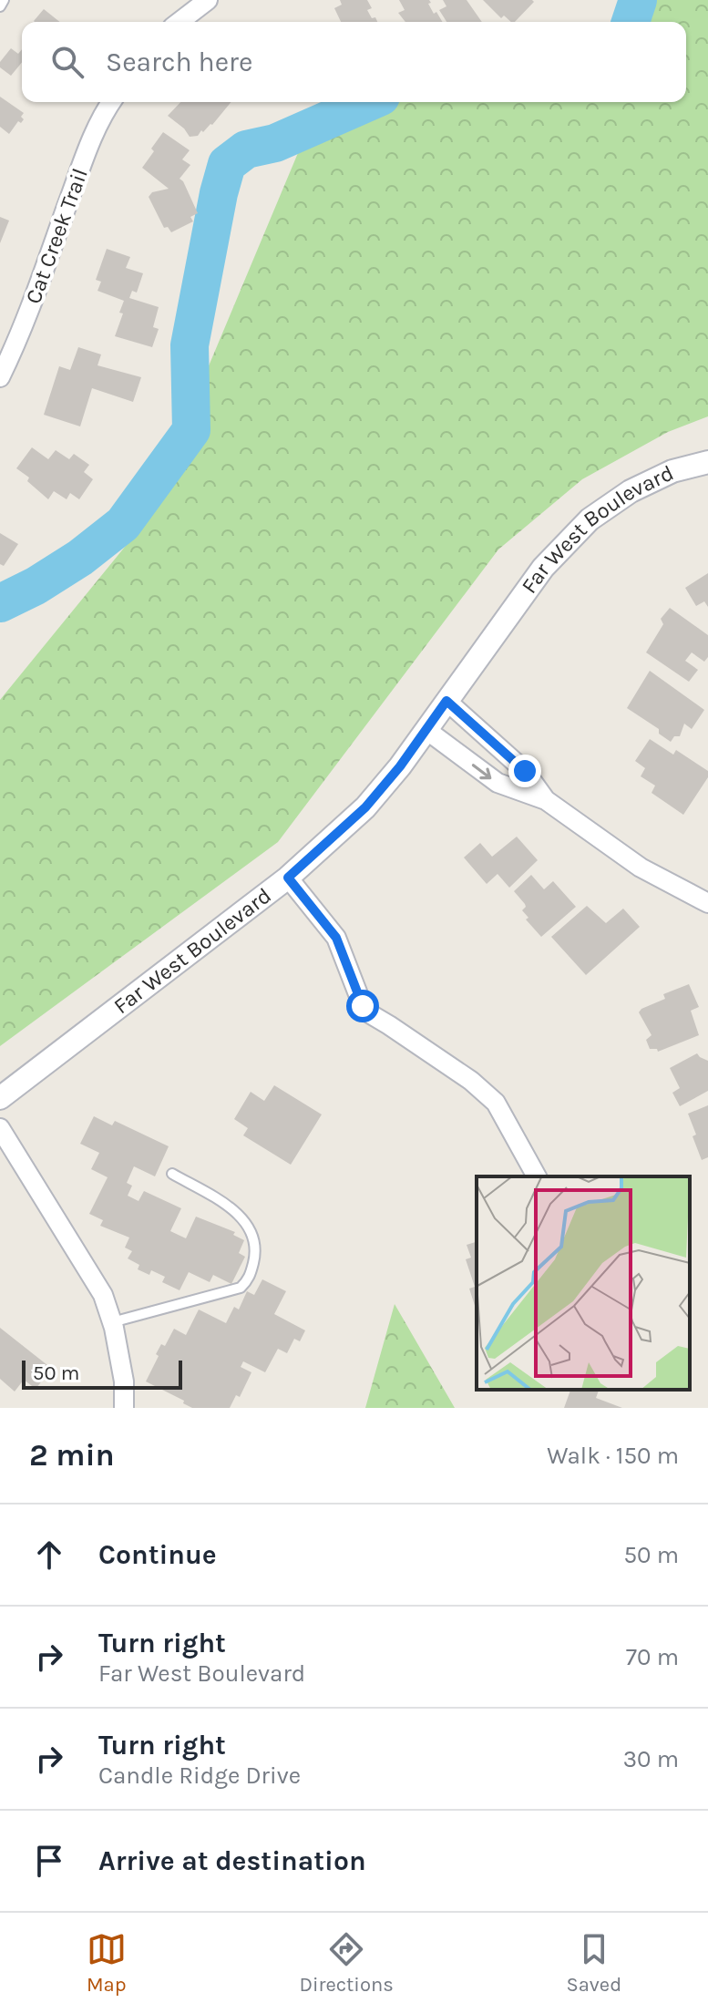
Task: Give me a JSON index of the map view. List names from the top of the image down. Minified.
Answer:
{"streets":{"street":["Cat Creek Trail","Far West Boulevard"]},"scale_bar":"50 m","page":{"search":"Search here","scale":"50 m","heading":["2 min","Walk · 150 m"],"list":[["Continue","50 m"],["Turn right","Far West Boulevard","70 m"],["Turn right","Candle Ridge Drive","30 m"],"Arrive at destination"],"nav":["Map","Directions","Saved"]}}
